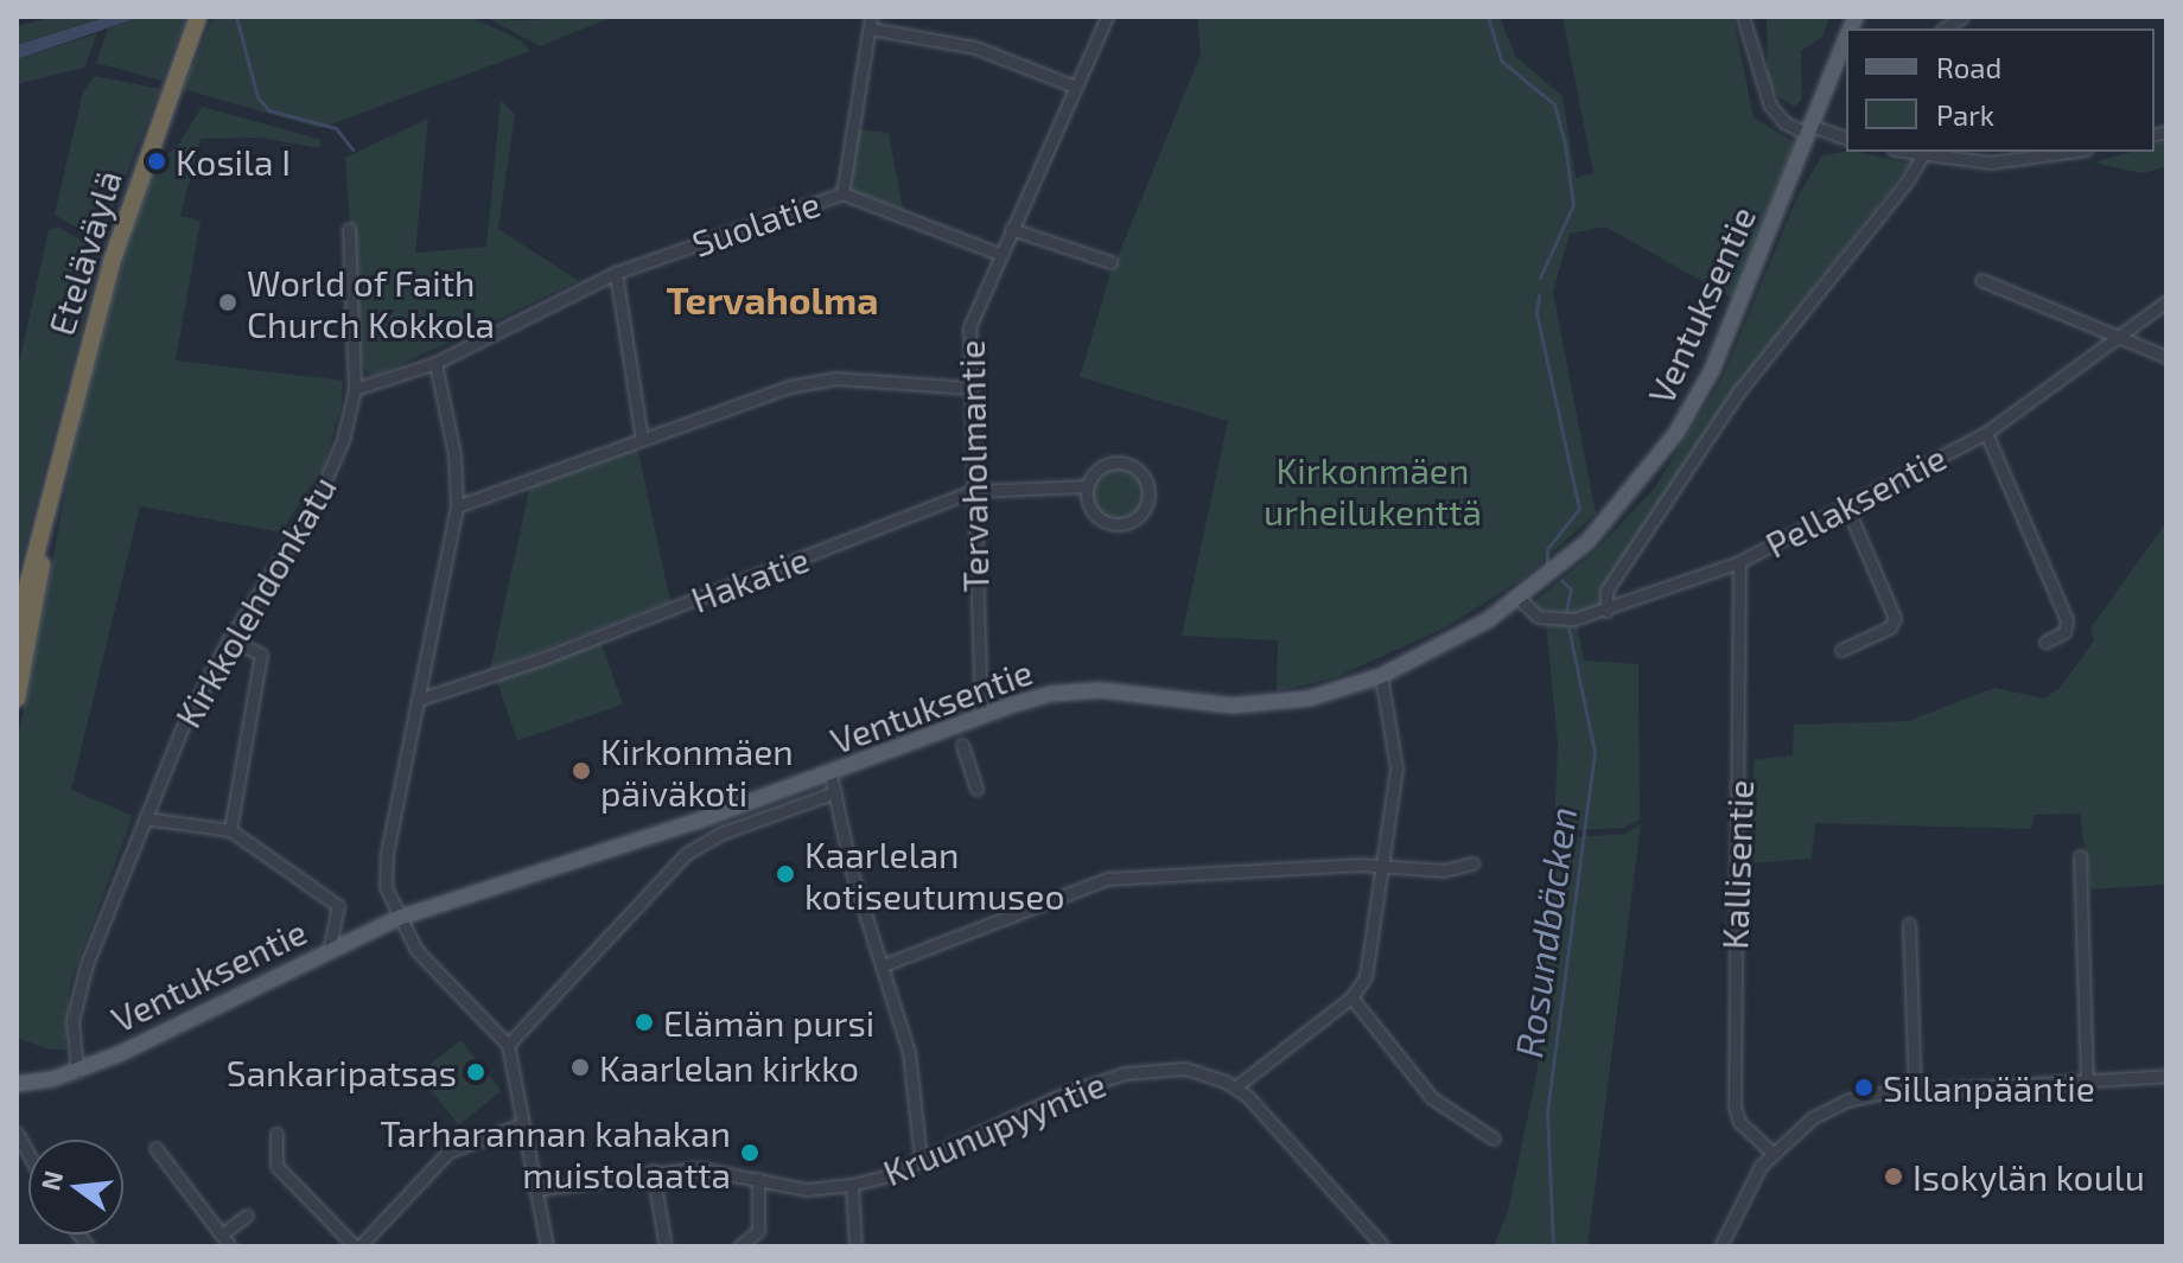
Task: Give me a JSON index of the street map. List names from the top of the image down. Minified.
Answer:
{"streets":{"highway":["Eteläväylä"],"main road":["Ventuksentie"],"street":["Suolatie","Tervaholmantie","Pellaksentie","Hakatie","Kirkkolehdonkatu","Kallisentie","Kruunupyyntie"]},"crossings":[["Suolatie","Tervaholmantie"],["Suolatie","Kirkkolehdonkatu"],["Ventuksentie","Tervaholmantie"],["Ventuksentie","Pellaksentie"],["Ventuksentie","Kirkkolehdonkatu"],["Tervaholmantie","Hakatie"],["Pellaksentie","Kallisentie"]],"districts":["Tervaholma"],"water":["Rosundbäcken"],"parks":["Kirkonmäen urheilukenttä"],"places":["Kosila I","World of Faith Church Kokkola","Kirkonmäen päiväkoti","Kaarlelan kotiseutumuseo","Elämän pursi","Kaarlelan kirkko","Sankaripatsas","Sillanpääntie","Tarharannan kahakan muistolaatta","Isokylän koulu"],"legend":["Road","Park"],"north":"left"}
